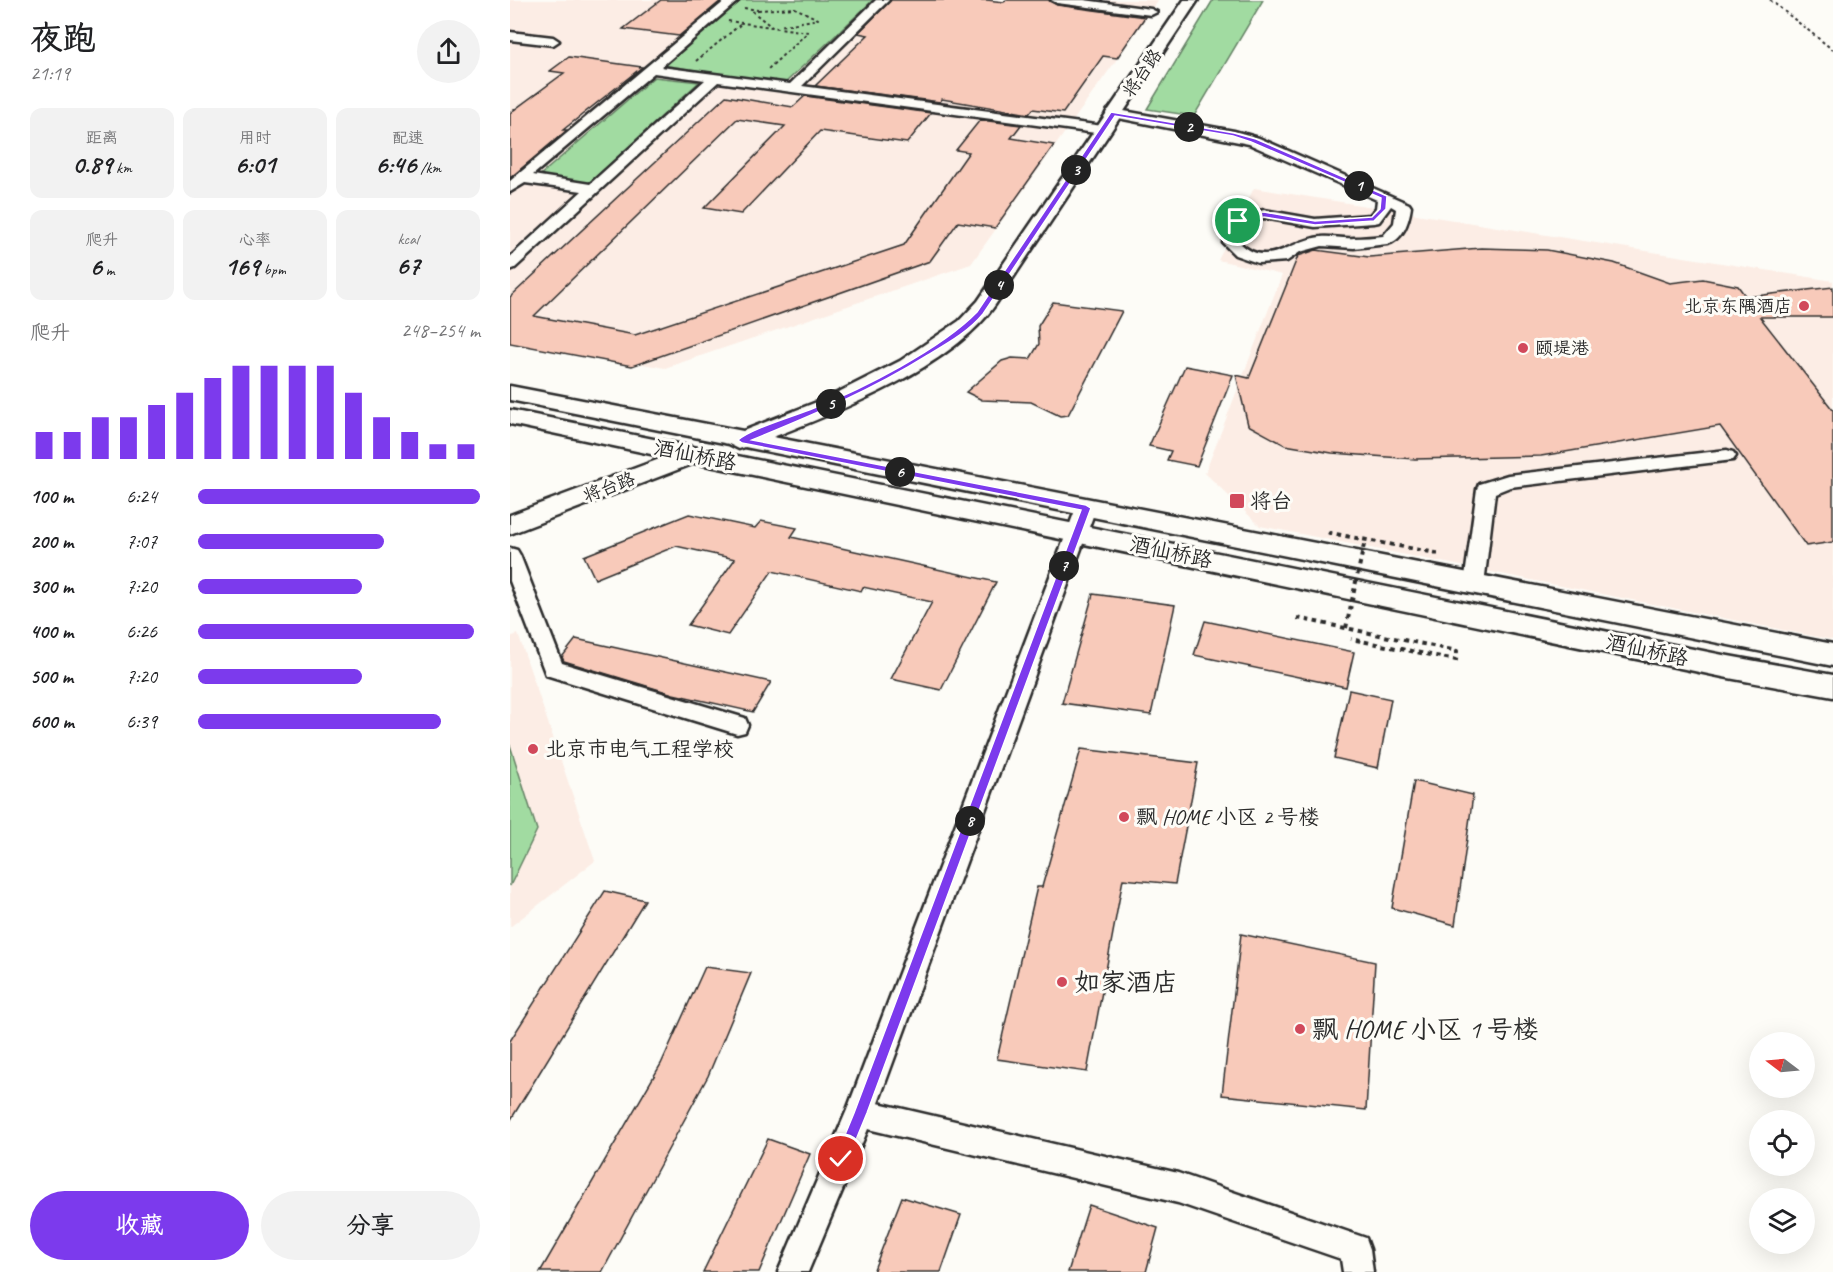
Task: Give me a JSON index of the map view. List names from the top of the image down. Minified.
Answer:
{"streets":{"main road":["将台路","酒仙桥路"]},"crossings":[["将台路","酒仙桥路"]],"places":{"other":["北京东隅酒店","颐堤港","北京市电气工程学校","飘 HOME 小区 2 号楼","如家酒店","飘 HOME 小区 1 号楼"],"transit":["将台"]},"north":"left","page":{"heading":["夜跑","21:19"],"stats":[["距离","0.89 km"],["用时","6:01"],["配速","6:46 /km"],["爬升","6 m"],["心率","169 bpm"],["kcal","67"]],"pins":["2","3","1","4","5","6","7","8"],"chart":["爬升","248–254 m"],"list":[{"name":"100 m","note":"6:24"},{"name":"200 m","note":"7:07"},{"name":"300 m","note":"7:20"},{"name":"400 m","note":"6:26"},{"name":"500 m","note":"7:20"},{"name":"600 m","note":"6:39"}],"buttons":["收藏","分享"]}}
